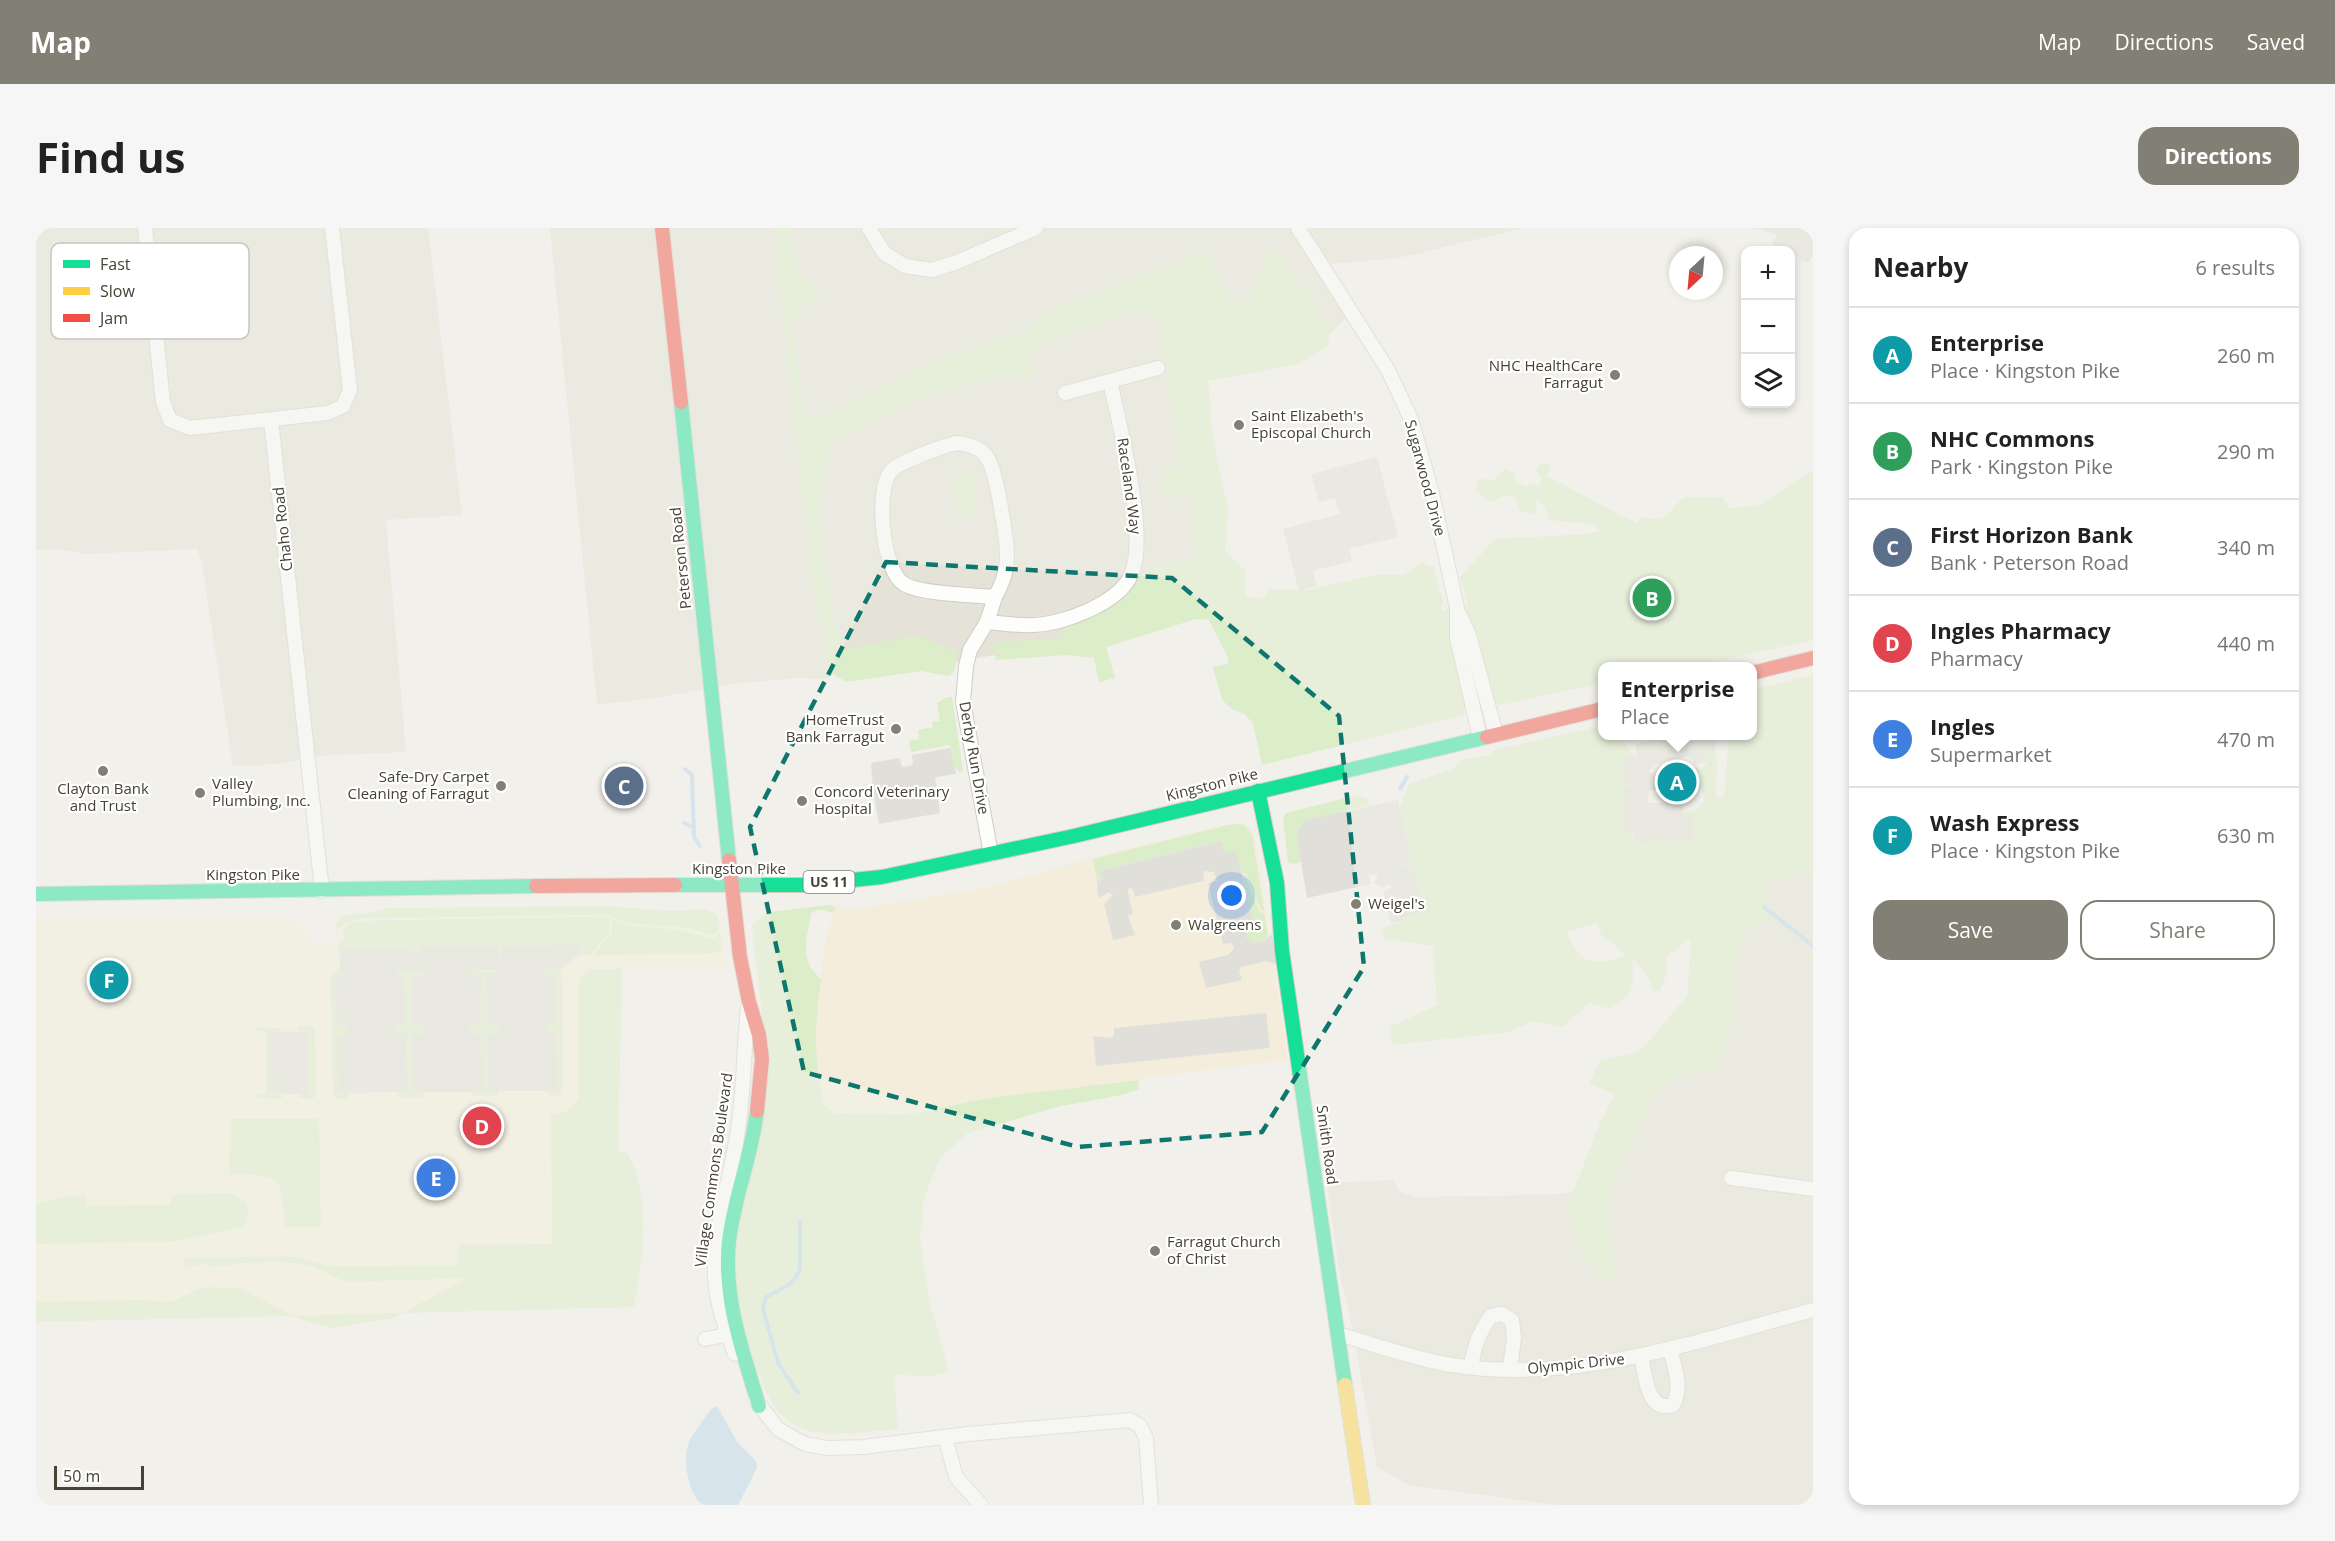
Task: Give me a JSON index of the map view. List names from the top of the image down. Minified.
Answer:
{"streets":{"street":["Sugarwood Drive","Raceland Way","Chaho Road","Peterson Road","Derby Run Drive","Kingston Pike","US 11","Smith Road","Village Commons Boulevard","Olympic Drive"]},"crossings":[["Sugarwood Drive","Kingston Pike"],["Raceland Way","Derby Run Drive"],["Chaho Road","Kingston Pike"],["Peterson Road","Kingston Pike"],["Peterson Road","Village Commons Boulevard"],["Derby Run Drive","Kingston Pike"],["Kingston Pike","Smith Road"],["Kingston Pike","Village Commons Boulevard"],["Smith Road","Olympic Drive"]],"places":["NHC HealthCare Farragut","Saint Elizabeth's Episcopal Church","HomeTrust Bank Farragut","Clayton Bank and Trust","Safe-Dry Carpet Cleaning of Farragut","Valley Plumbing, Inc.","Concord Veterinary Hospital","Weigel's","Walgreens","Farragut Church of Christ"],"legend":["Fast","Slow","Jam"],"scale_bar":"50 m","north":"bottom left","page":{"header":"Map","nav":["Map","Directions","Saved"],"buttons":["Directions",["Save","Share"]],"title":"Find us","heading":["Nearby","6 results"],"map_buttons":["+","−"],"list":[{"mark":"A","name":"Enterprise","note":"Place · Kingston Pike","value":"260 m"},{"mark":"B","name":"NHC Commons","note":"Park · Kingston Pike","value":"290 m"},{"mark":"C","name":"First Horizon Bank","note":"Bank · Peterson Road","value":"340 m"},{"mark":"D","name":"Ingles Pharmacy","note":"Pharmacy","value":"440 m"},{"mark":"E","name":"Ingles","note":"Supermarket","value":"470 m"},{"mark":"F","name":"Wash Express","note":"Place · Kingston Pike","value":"630 m"}],"pins":["B","A","C","F","D","E"],"popup":["Enterprise","Place"],"scale":"50 m"}}
